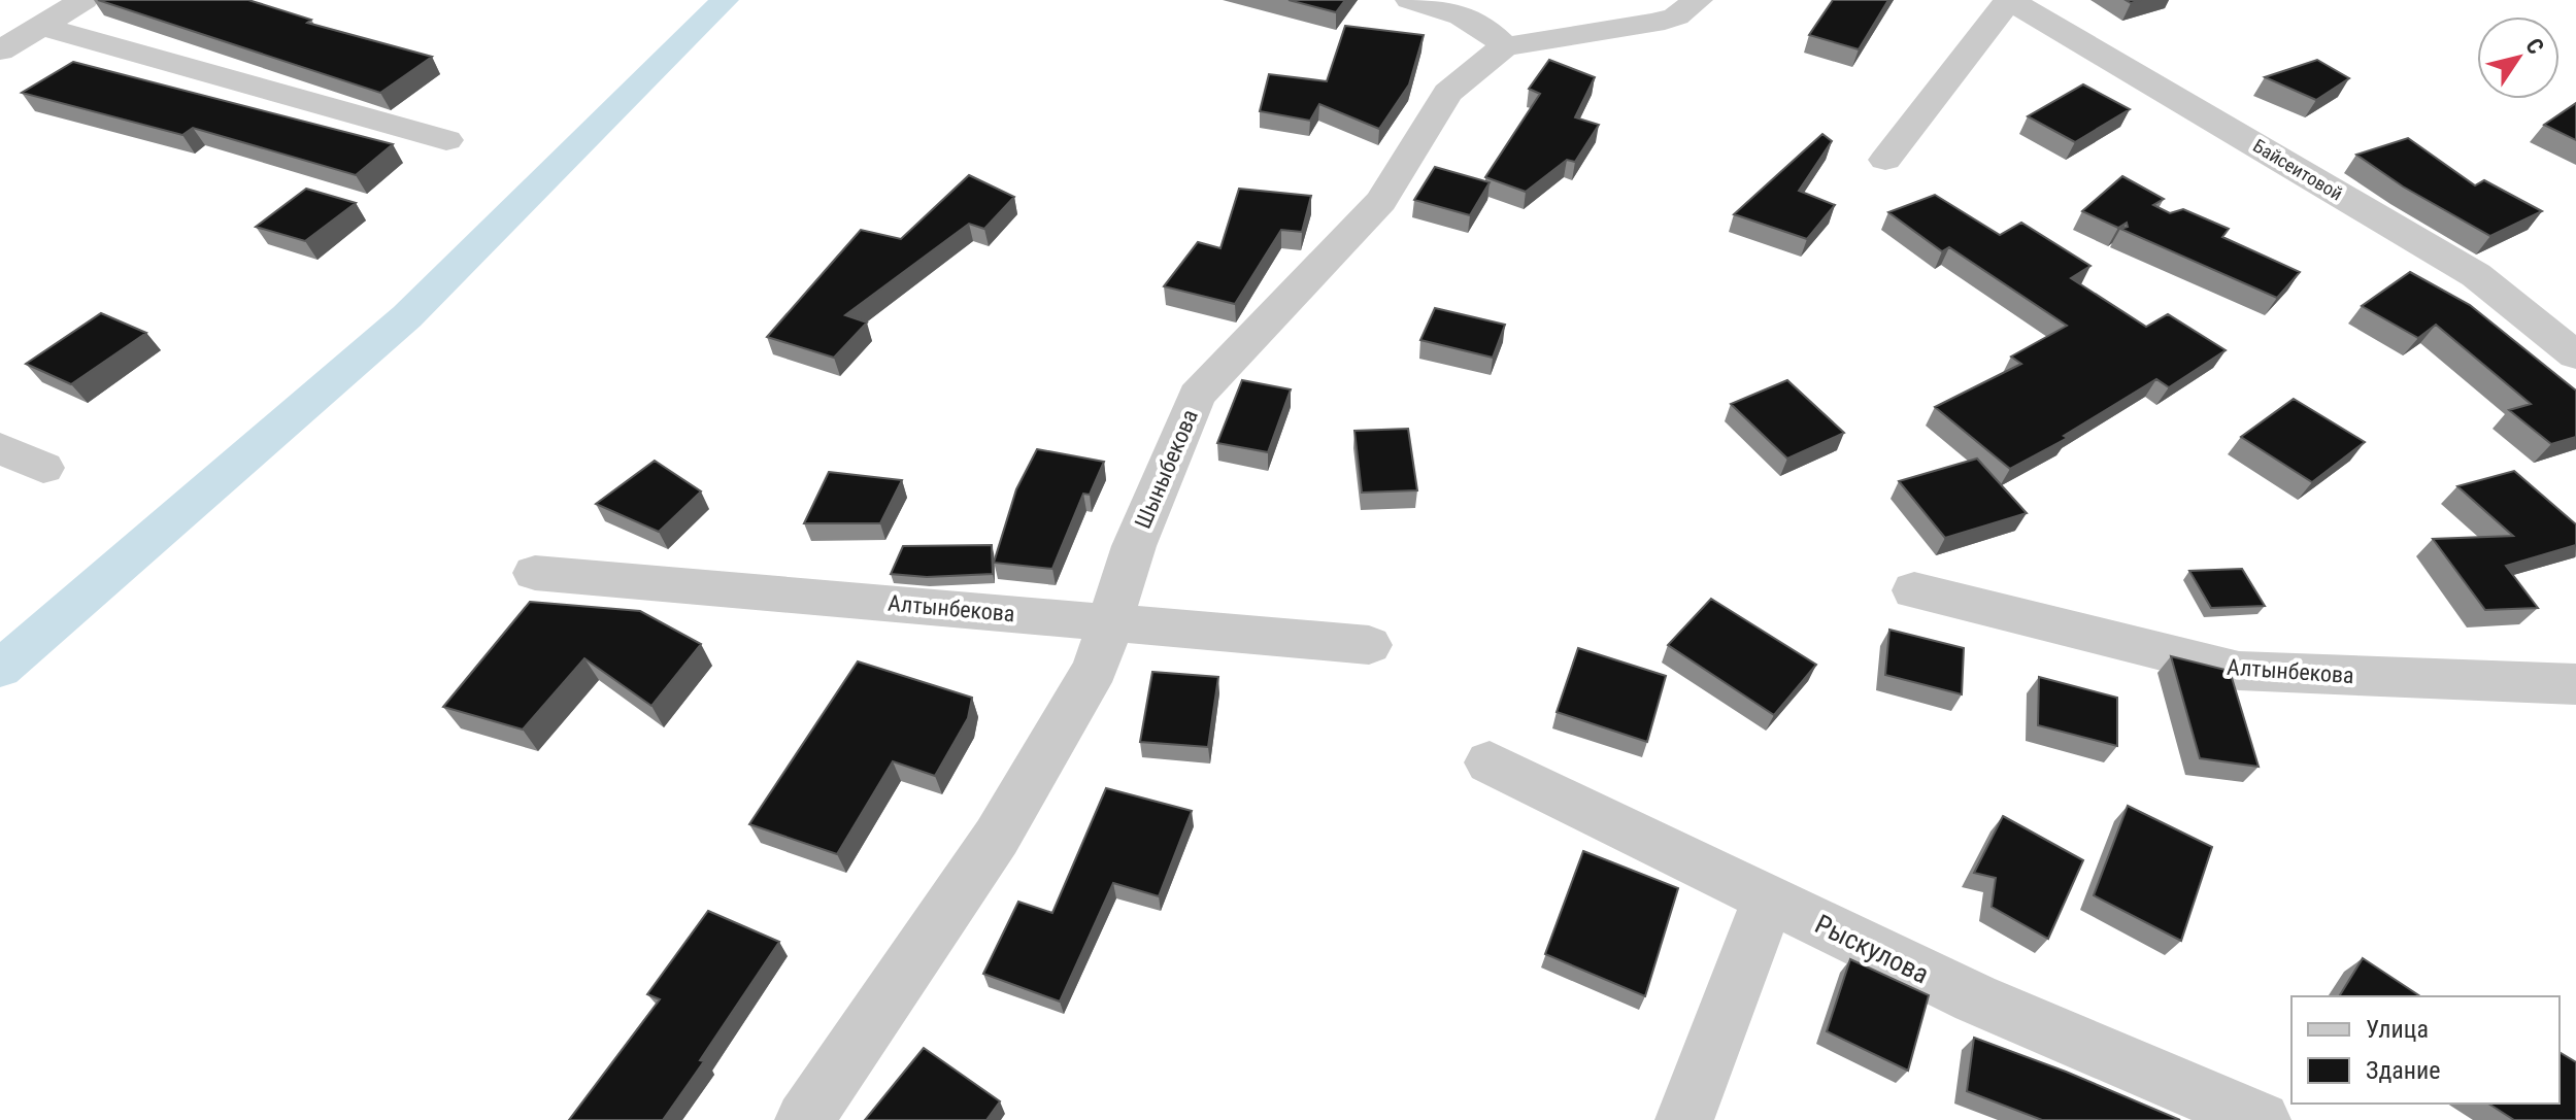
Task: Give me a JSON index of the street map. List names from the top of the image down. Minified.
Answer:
{"streets":{"street":["Байсеитовой","Шыныбекова","Алтынбекова","Рыскулова"]},"crossings":[["Шыныбекова","Алтынбекова"]],"legend":["Улица","Здание"],"north":"top right"}
